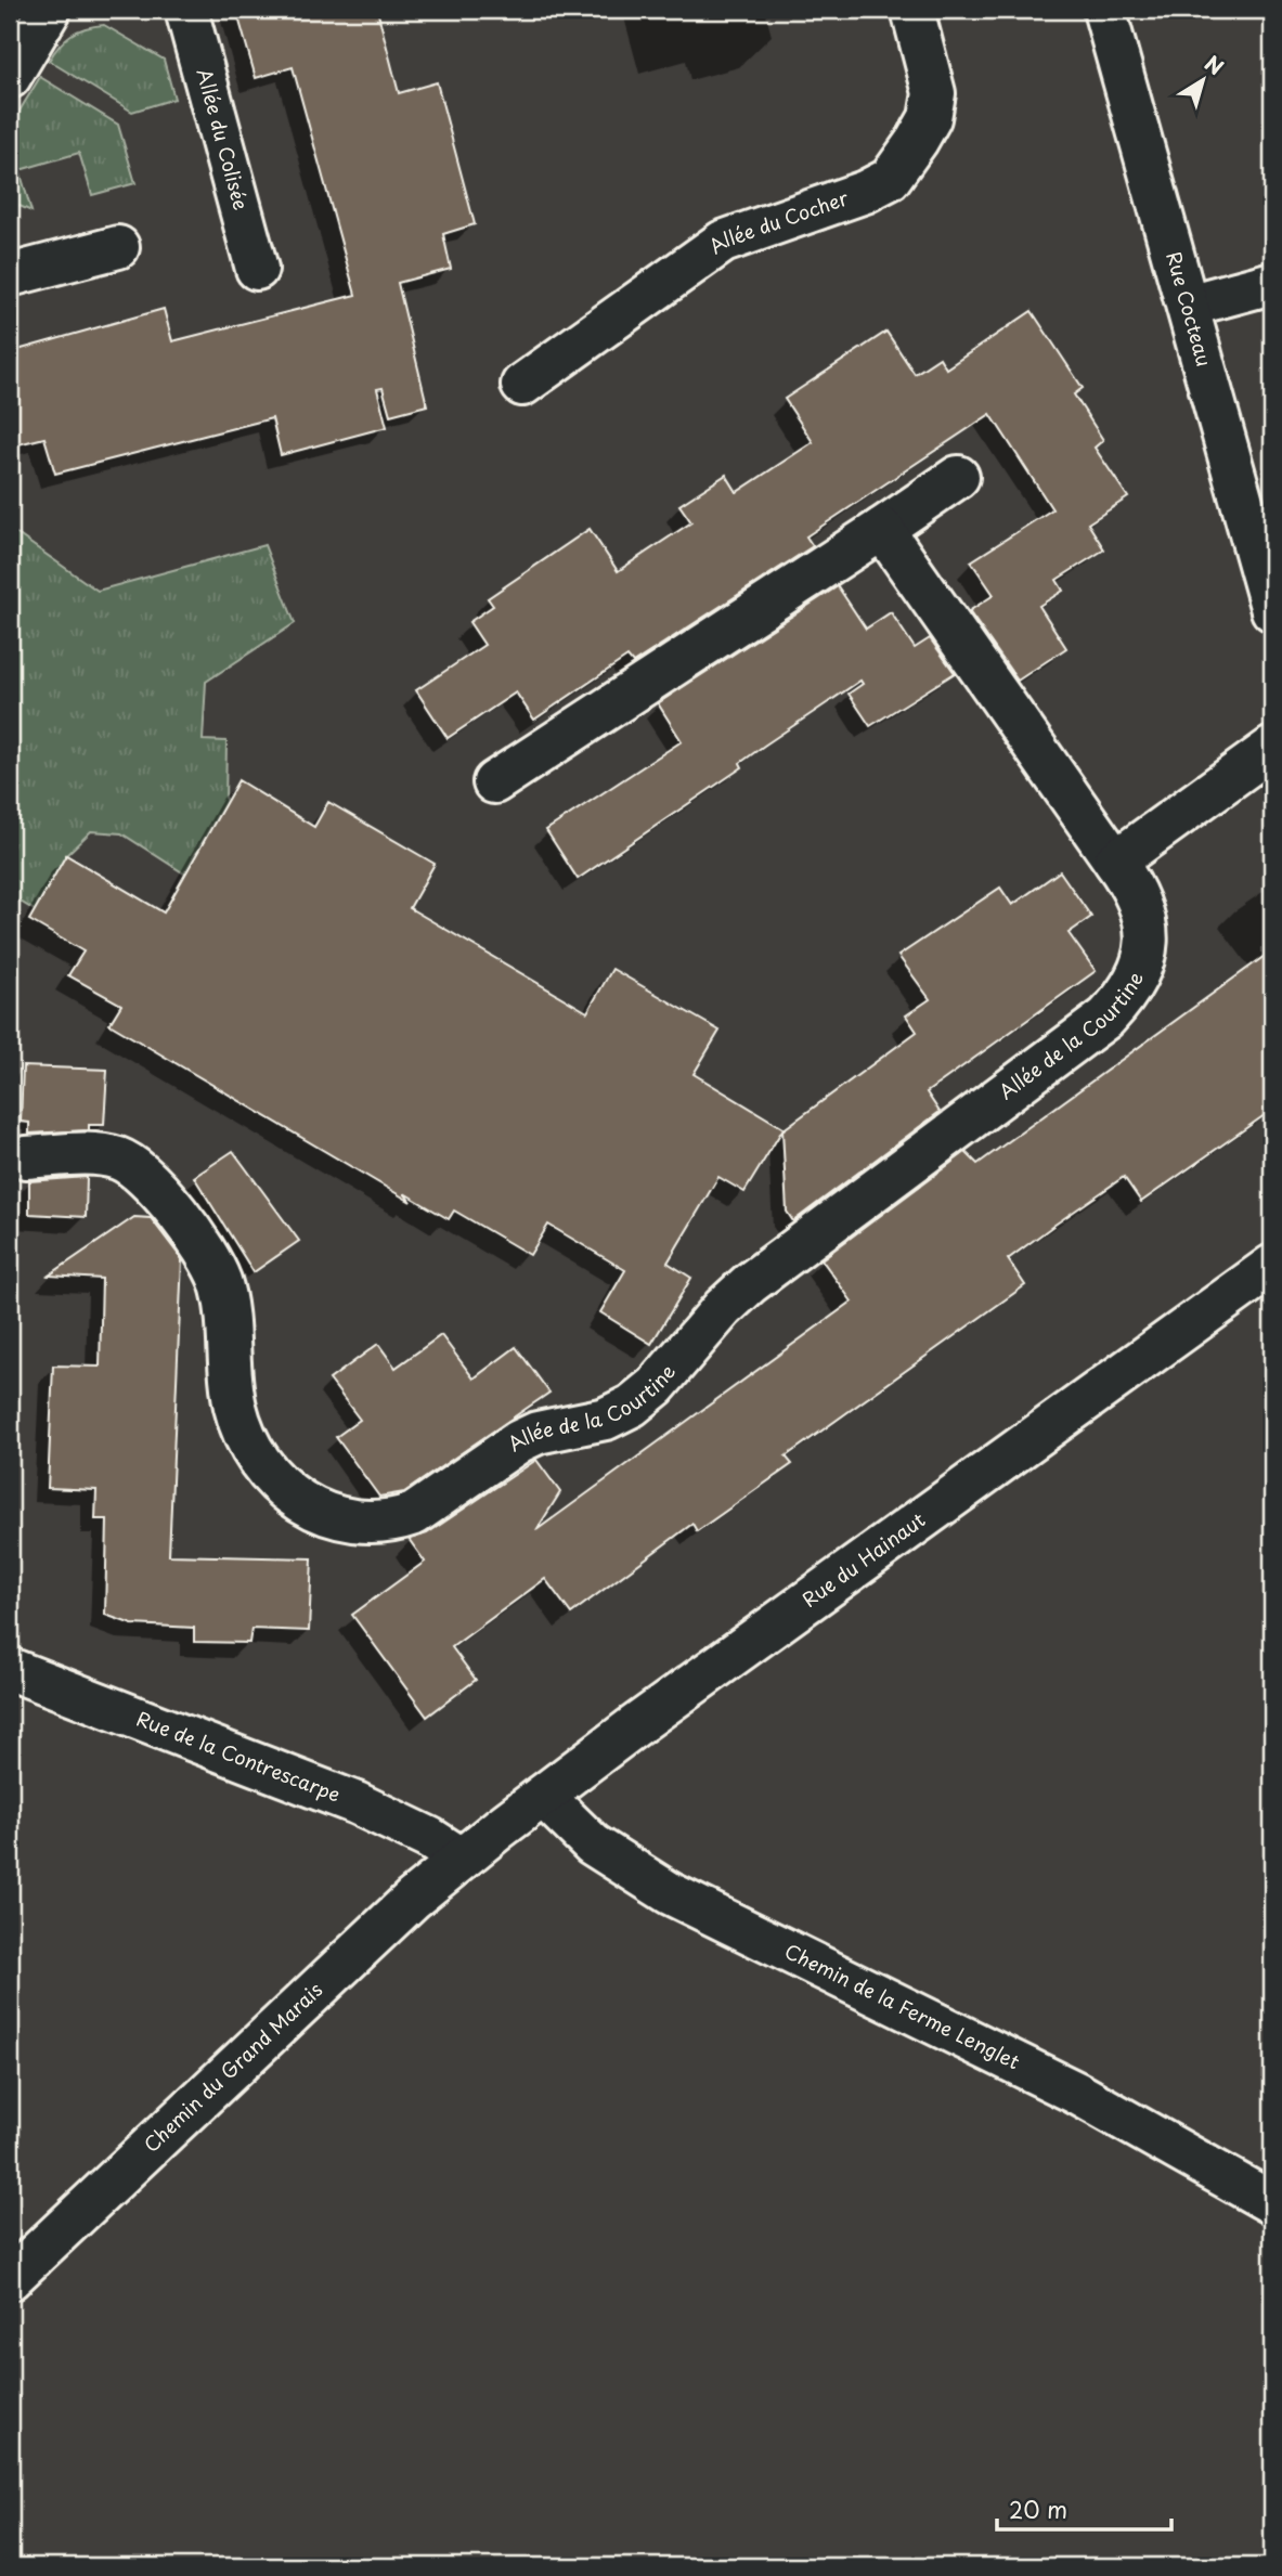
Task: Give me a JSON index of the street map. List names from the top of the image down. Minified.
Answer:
{"streets":{"street":["Allée du Colisée","Allée du Cocher","Rue Cocteau","Allée de la Courtine","Rue du Hainaut","Rue de la Contrescarpe","Chemin de la Ferme Lenglet","Chemin du Grand Marais"]},"crossings":[["Rue du Hainaut","Rue de la Contrescarpe"],["Rue du Hainaut","Chemin de la Ferme Lenglet"],["Rue du Hainaut","Chemin du Grand Marais"],["Rue de la Contrescarpe","Chemin du Grand Marais"]],"scale_bar":"20 m","north":"top right"}
